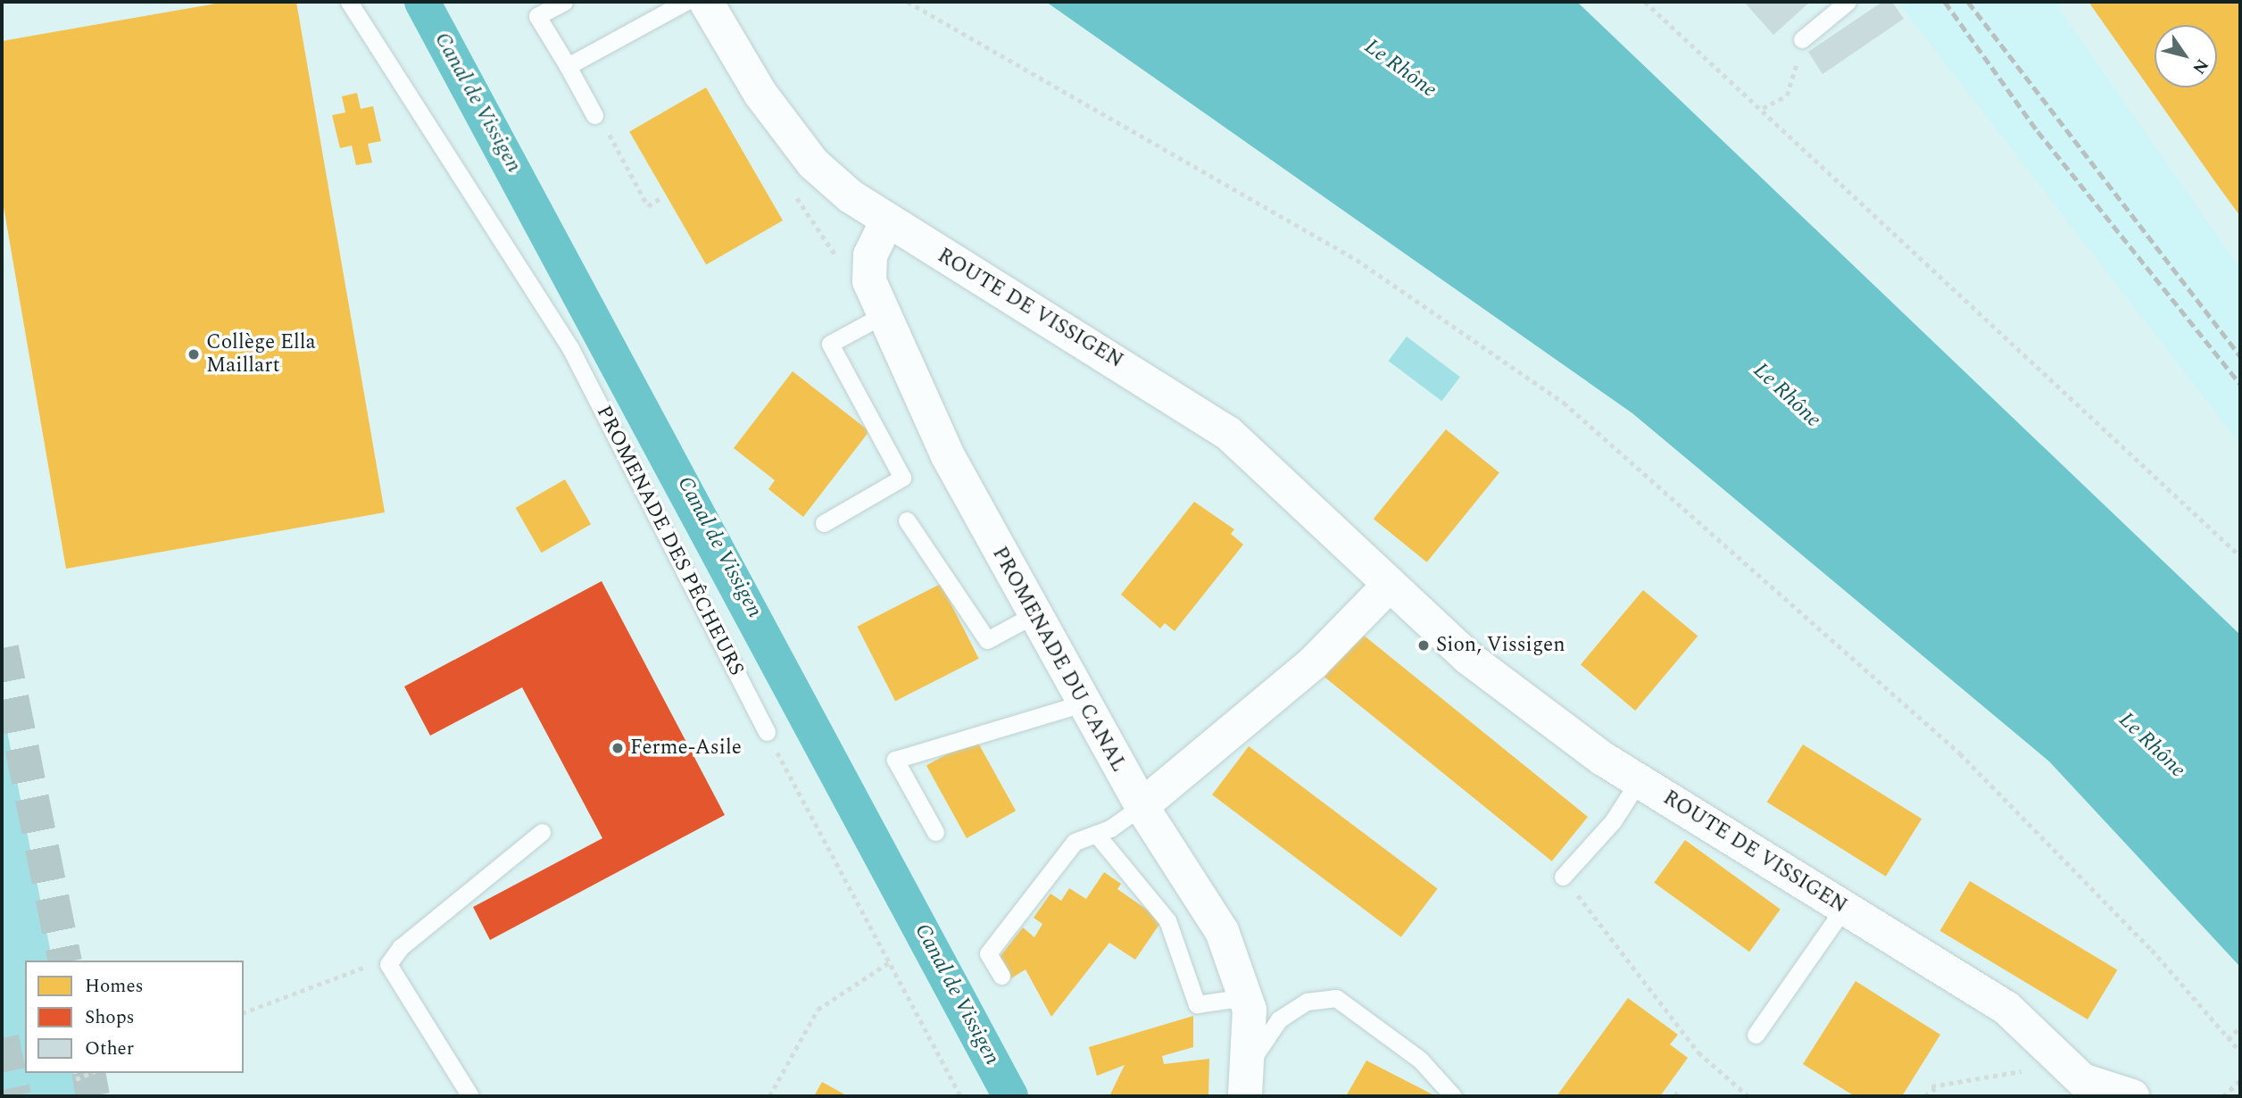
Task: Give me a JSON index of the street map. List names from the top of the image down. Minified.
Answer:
{"streets":{"street":["ROUTE DE VISSIGEN","PROMENADE DU CANAL"],"lane":["PROMENADE DES PÊCHEURS"]},"crossings":[["ROUTE DE VISSIGEN","PROMENADE DU CANAL"]],"water":["Le Rhône","Canal de Vissigen"],"places":["Collège Ella Maillart","Sion, Vissigen","Ferme-Asile"],"legend":["Homes","Shops","Other"],"north":"bottom right"}
